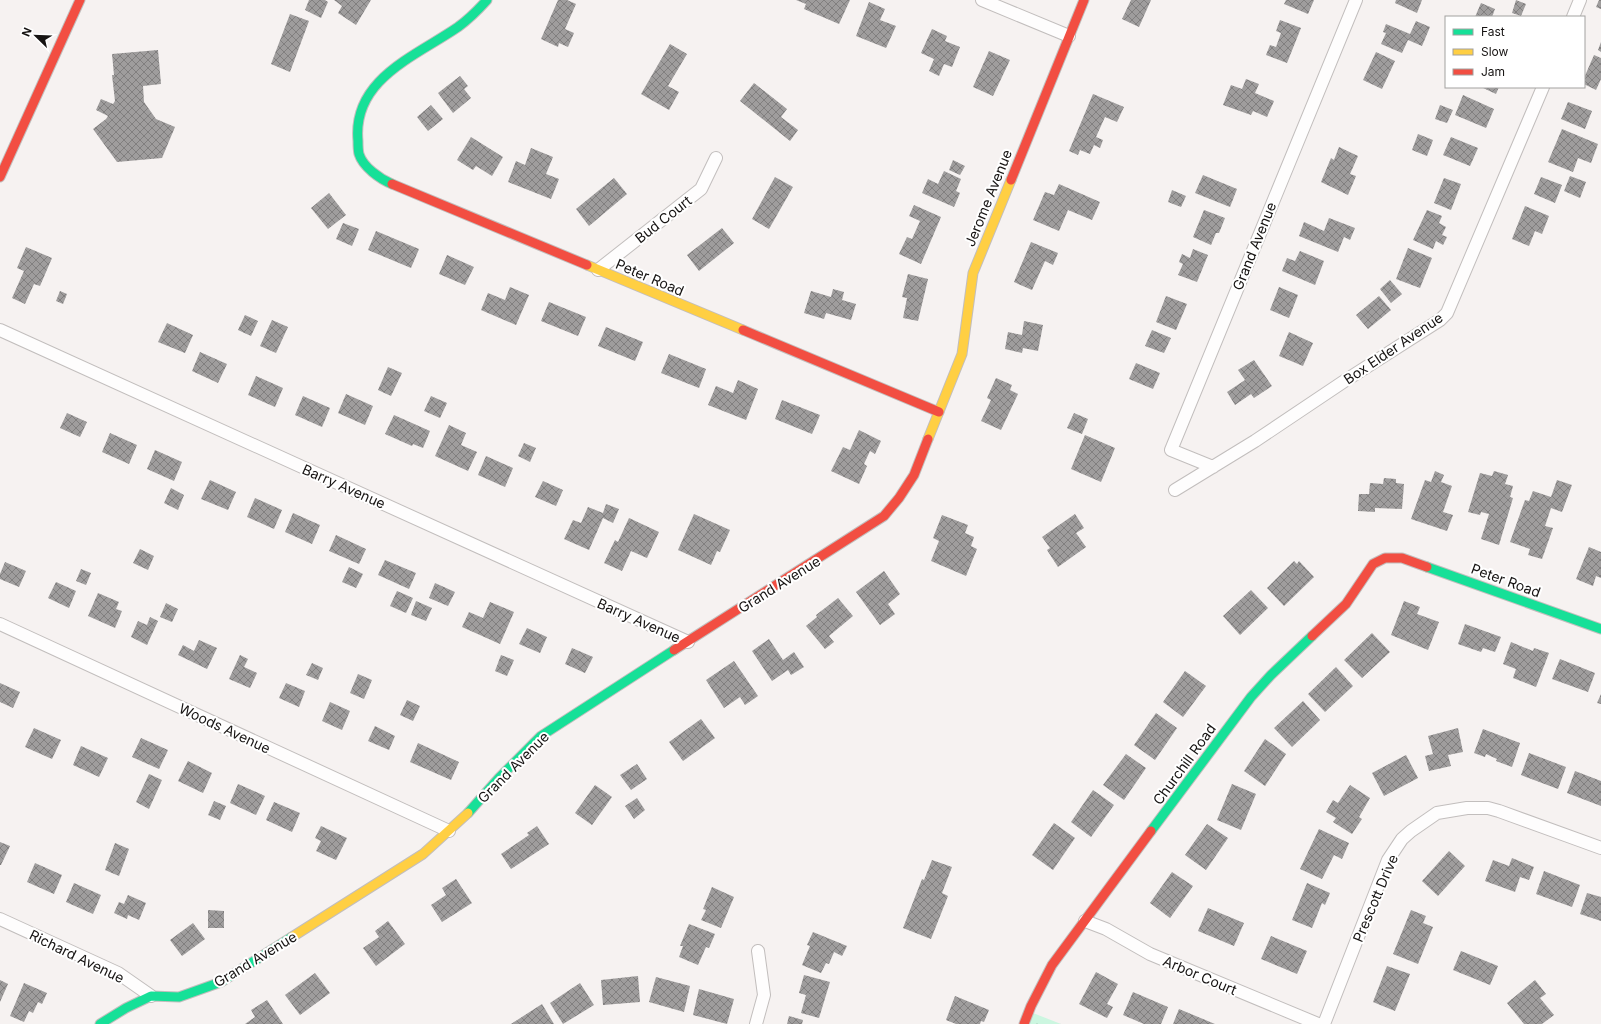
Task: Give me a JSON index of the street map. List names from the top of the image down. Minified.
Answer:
{"streets":{"street":["Jerome Avenue","Bud Court","Grand Avenue","Peter Road","Box Elder Avenue","Barry Avenue","Woods Avenue","Churchill Road","Prescott Drive","Richard Avenue","Arbor Court"]},"crossings":[["Jerome Avenue","Grand Avenue"],["Jerome Avenue","Peter Road"],["Bud Court","Peter Road"],["Grand Avenue","Peter Road"],["Grand Avenue","Box Elder Avenue"],["Grand Avenue","Barry Avenue"],["Grand Avenue","Woods Avenue"],["Grand Avenue","Richard Avenue"],["Peter Road","Churchill Road"],["Churchill Road","Arbor Court"]],"legend":["Fast","Slow","Jam"],"north":"top left"}
